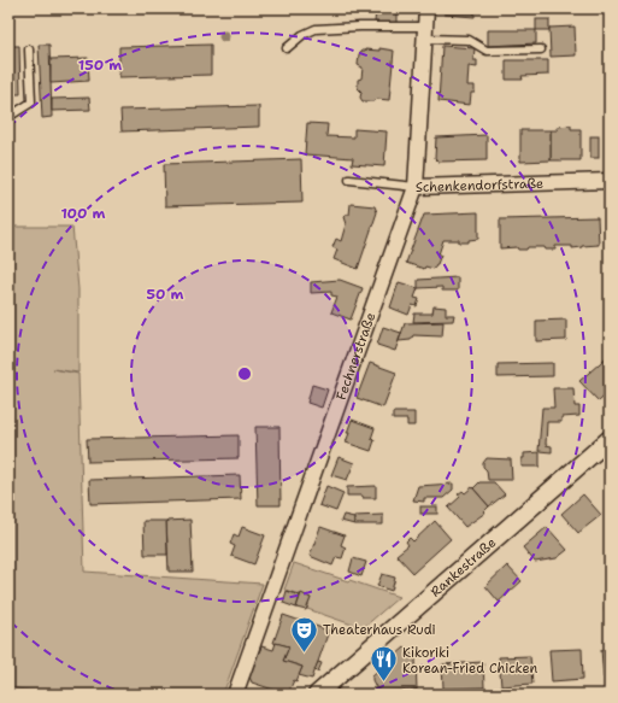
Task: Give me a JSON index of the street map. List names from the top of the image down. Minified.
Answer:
{"streets":{"street":["Schenkendorfstraße","Fechnerstraße","Rankestraße"]},"crossings":[["Schenkendorfstraße","Fechnerstraße"]],"places":{"theatre":["Theaterhaus Rudi"],"restaurant":["Kikoriki Korean-Fried Chicken"]},"rings":["150 m","100 m","50 m"]}
